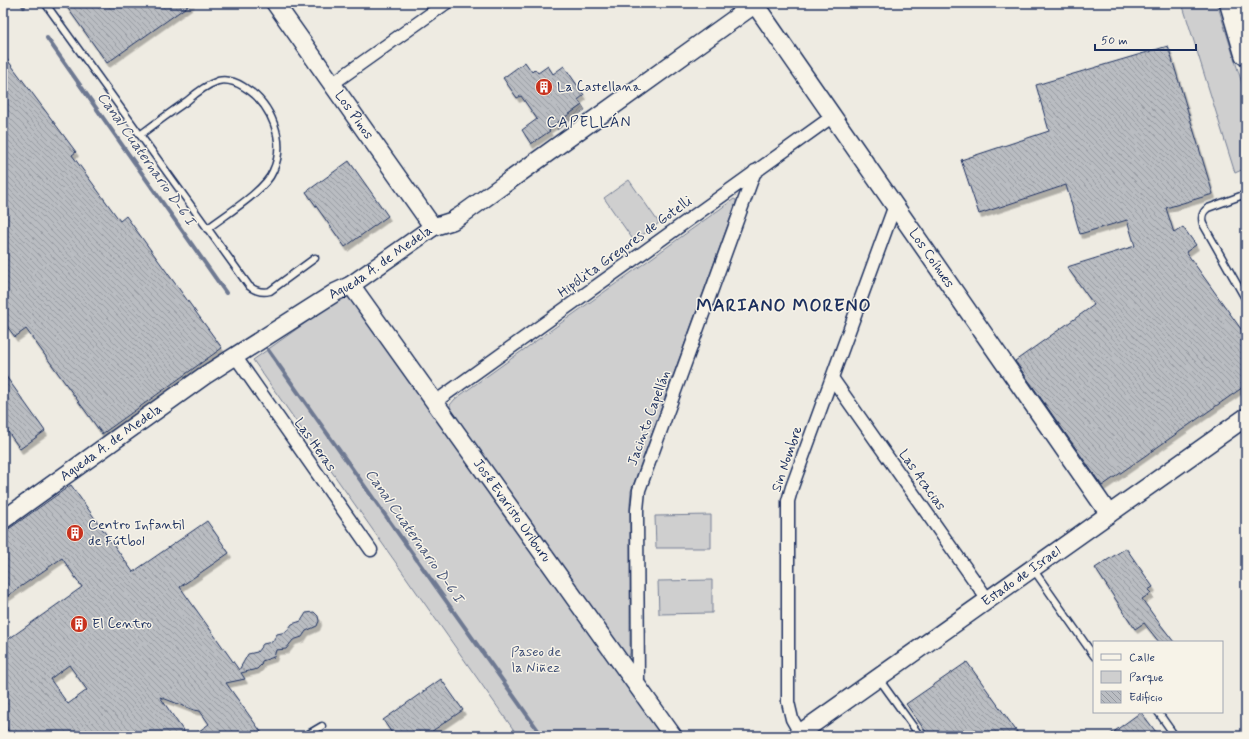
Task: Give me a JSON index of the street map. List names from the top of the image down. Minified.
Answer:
{"streets":{"street":["Los Pinos","Hipólita Gregores de Gotelli","Los Coíhues","Agueda A. de Medela","Jacinto Capellán","Las Heras","Sin Nombre","Las Acacias","José Evaristo Uriburu","Estado de Israel"]},"crossings":[["Los Pinos","Agueda A. de Medela"],["Hipólita Gregores de Gotelli","Los Coíhues"],["Hipólita Gregores de Gotelli","Jacinto Capellán"],["Hipólita Gregores de Gotelli","José Evaristo Uriburu"],["Los Coíhues","Agueda A. de Medela"],["Los Coíhues","Sin Nombre"],["Los Coíhues","Estado de Israel"],["Agueda A. de Medela","Las Heras"],["Agueda A. de Medela","José Evaristo Uriburu"],["Jacinto Capellán","José Evaristo Uriburu"],["Sin Nombre","Las Acacias"],["Sin Nombre","Estado de Israel"],["Las Acacias","Estado de Israel"]],"districts":["CAPELLÁN","MARIANO MORENO"],"water":["Canal Cuaternario D-6 I"],"parks":["Paseo de la Niñez"],"places":{"building":["La Castellana","Centro Infantil de Fútbol","El Centro"]},"legend":["Calle","Parque","Edificio"],"scale_bar":"50 m"}
